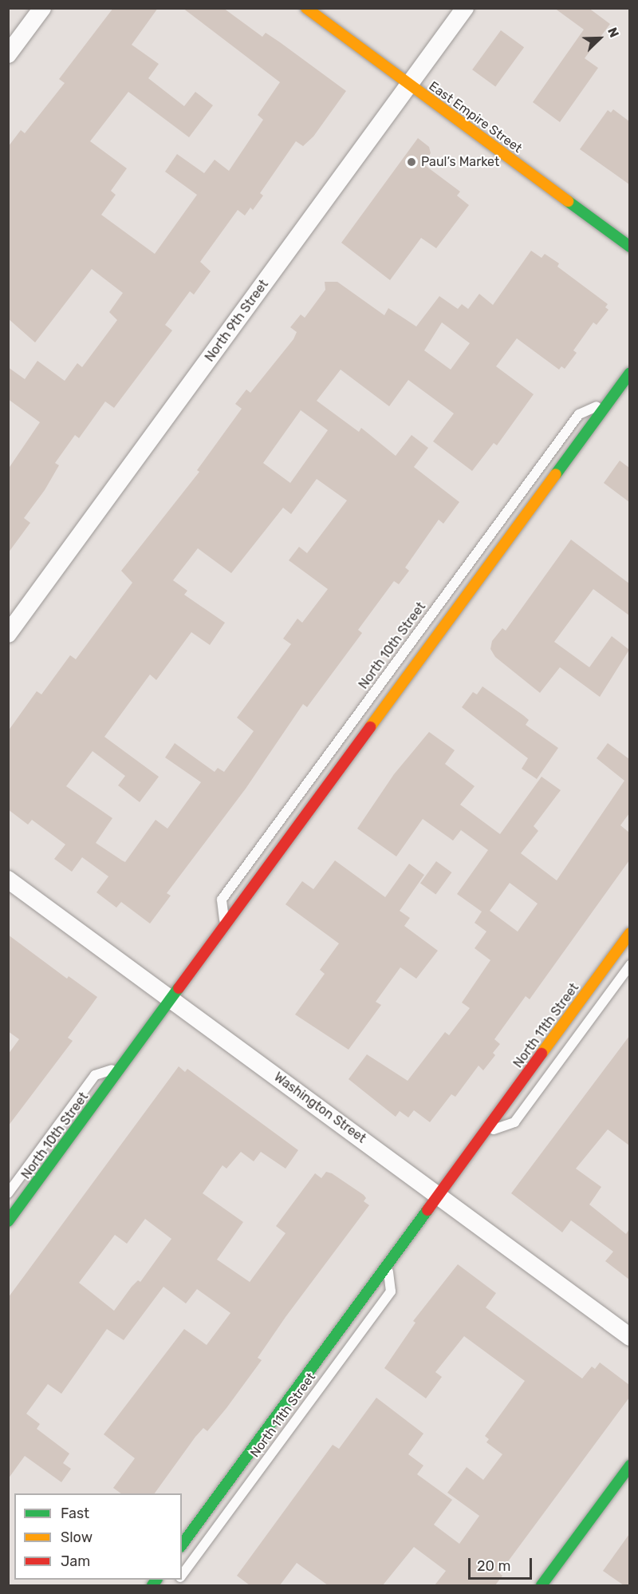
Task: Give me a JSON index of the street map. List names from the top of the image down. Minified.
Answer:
{"streets":{"main road":["East Empire Street","North 10th Street","North 11th Street"],"street":["North 9th Street","Washington Street"]},"crossings":[["East Empire Street","North 9th Street"],["North 10th Street","Washington Street"],["North 11th Street","Washington Street"]],"places":["Paul’s Market"],"legend":["Fast","Slow","Jam"],"scale_bar":"20 m","north":"top right"}
